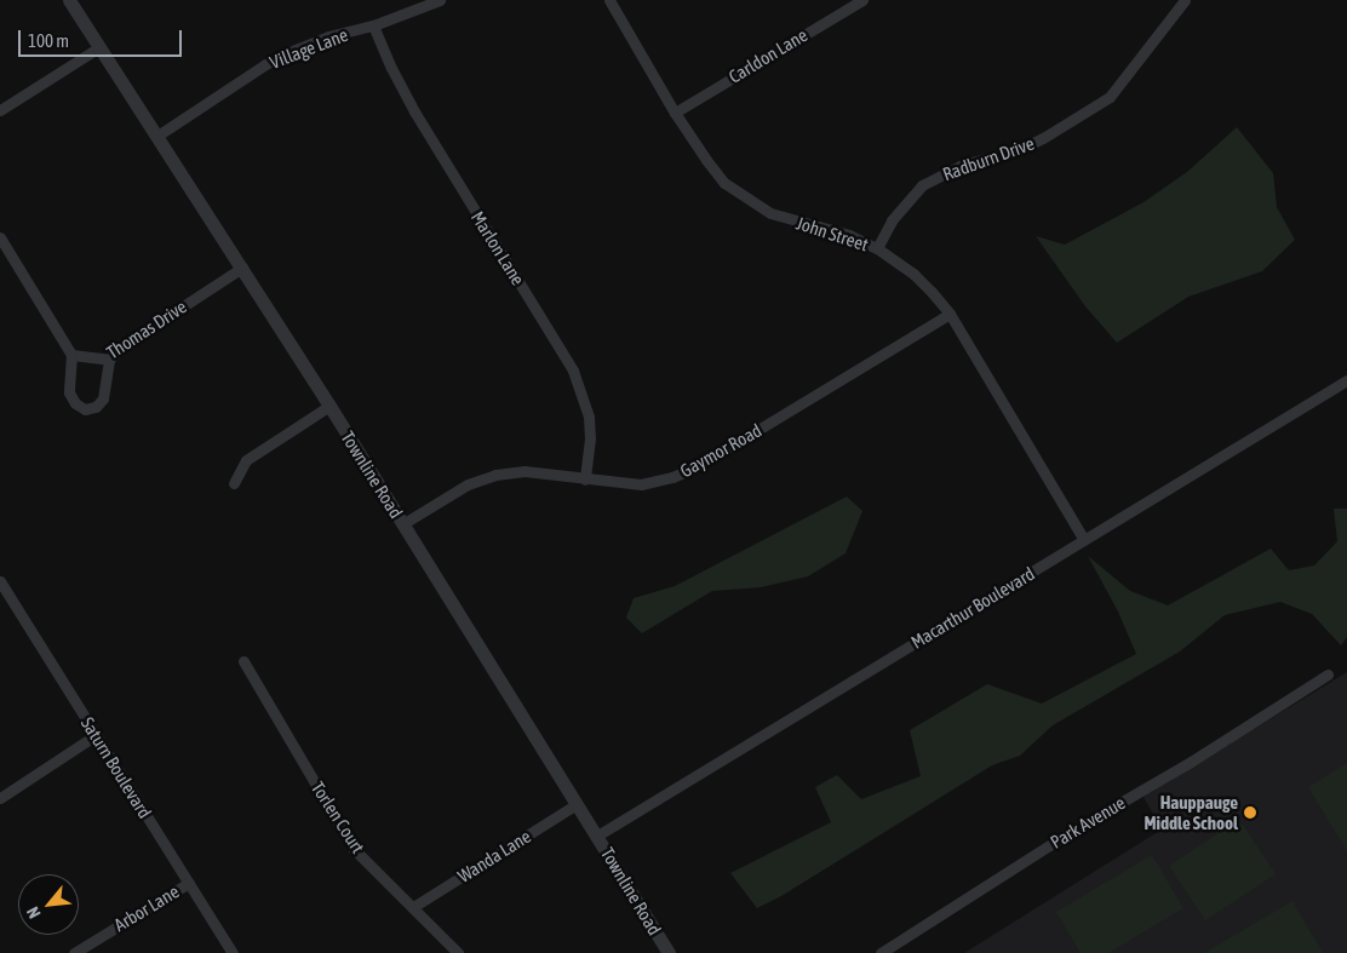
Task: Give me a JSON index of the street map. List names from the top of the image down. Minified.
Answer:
{"streets":{"street":["Village Lane","Carldon Lane","Radburn Drive","John Street","Marlon Lane","Thomas Drive","Gaymor Road","Townline Road","Macarthur Boulevard","Saturn Boulevard","Torlen Court","Park Avenue","Wanda Lane","Arbor Lane"]},"crossings":[["Village Lane","Marlon Lane"],["Village Lane","Townline Road"],["Carldon Lane","John Street"],["Radburn Drive","John Street"],["John Street","Gaymor Road"],["John Street","Macarthur Boulevard"],["Marlon Lane","Gaymor Road"],["Thomas Drive","Townline Road"],["Gaymor Road","Townline Road"],["Townline Road","Macarthur Boulevard"],["Townline Road","Wanda Lane"],["Saturn Boulevard","Arbor Lane"],["Torlen Court","Wanda Lane"]],"places":["Hauppauge Middle School"],"scale_bar":"100 m","north":"bottom left"}
